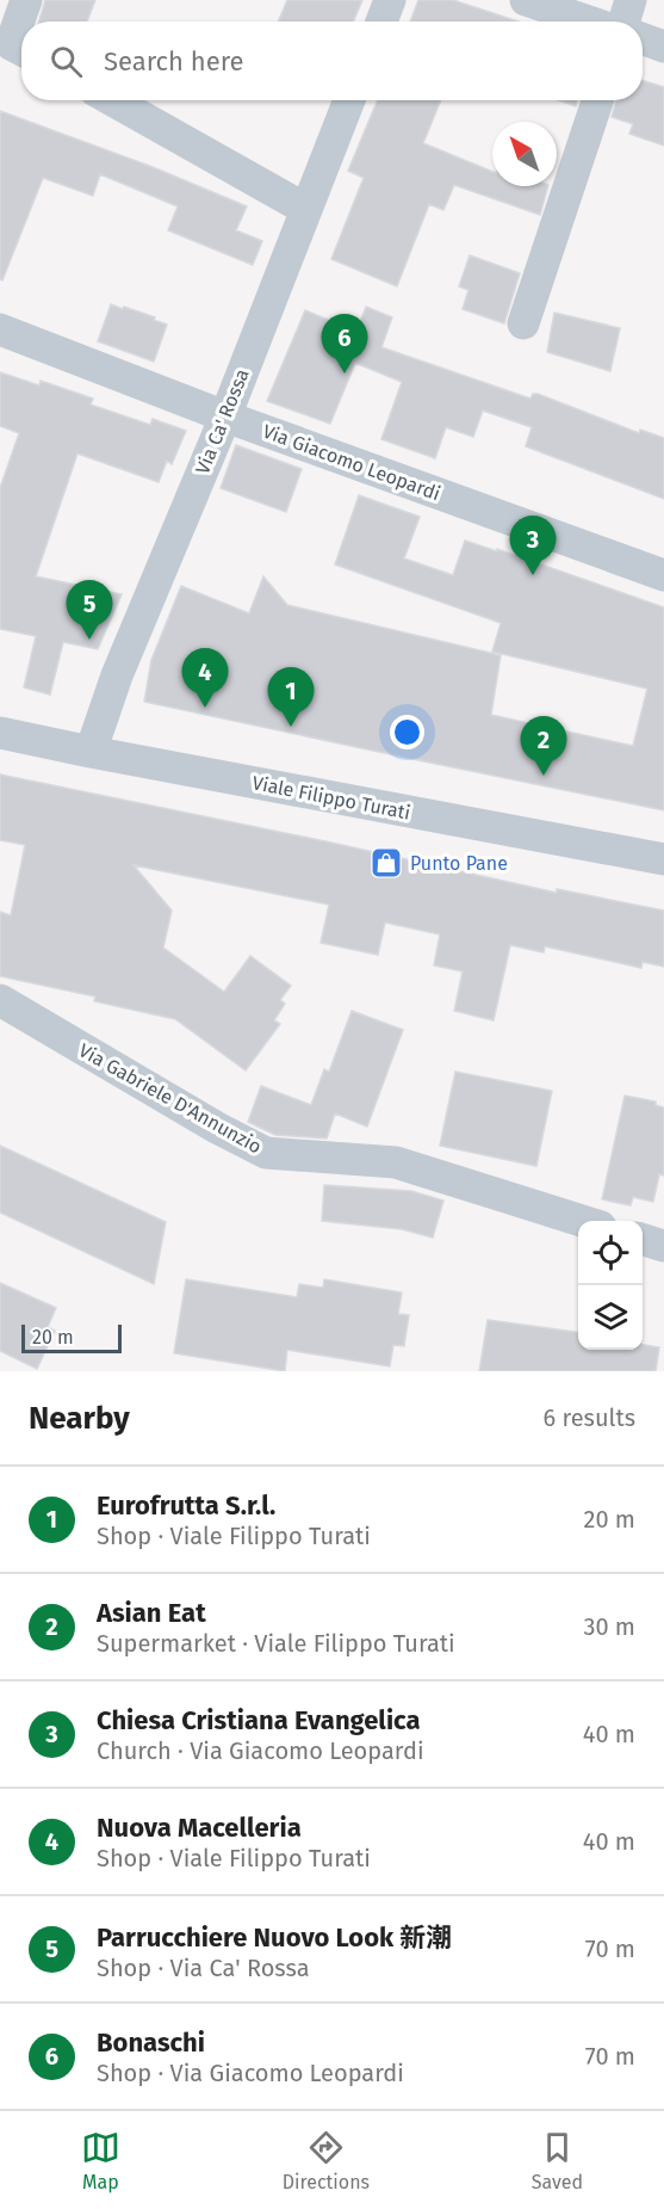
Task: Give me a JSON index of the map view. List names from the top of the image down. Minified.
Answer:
{"streets":{"street":["Via Ca' Rossa","Via Giacomo Leopardi","Viale Filippo Turati","Via Gabriele D'Annunzio"]},"crossings":[["Via Ca' Rossa","Via Giacomo Leopardi"],["Via Ca' Rossa","Viale Filippo Turati"]],"places":{"shop":["Punto Pane"]},"scale_bar":"20 m","north":"top left","page":{"search":"Search here","pins":["6","3","5","4","1","2"],"scale":"20 m","heading":["Nearby","6 results"],"list":[{"mark":"1","name":"Eurofrutta S.r.l.","note":"Shop · Viale Filippo Turati","value":"20 m"},{"mark":"2","name":"Asian Eat","note":"Supermarket · Viale Filippo Turati","value":"30 m"},{"mark":"3","name":"Chiesa Cristiana Evangelica","note":"Church · Via Giacomo Leopardi","value":"40 m"},{"mark":"4","name":"Nuova Macelleria","note":"Shop · Viale Filippo Turati","value":"40 m"},{"mark":"5","name":"Parrucchiere Nuovo Look 新潮","note":"Shop · Via Ca' Rossa","value":"70 m"},{"mark":"6","name":"Bonaschi","note":"Shop · Via Giacomo Leopardi","value":"70 m"}],"nav":["Map","Directions","Saved"]}}
